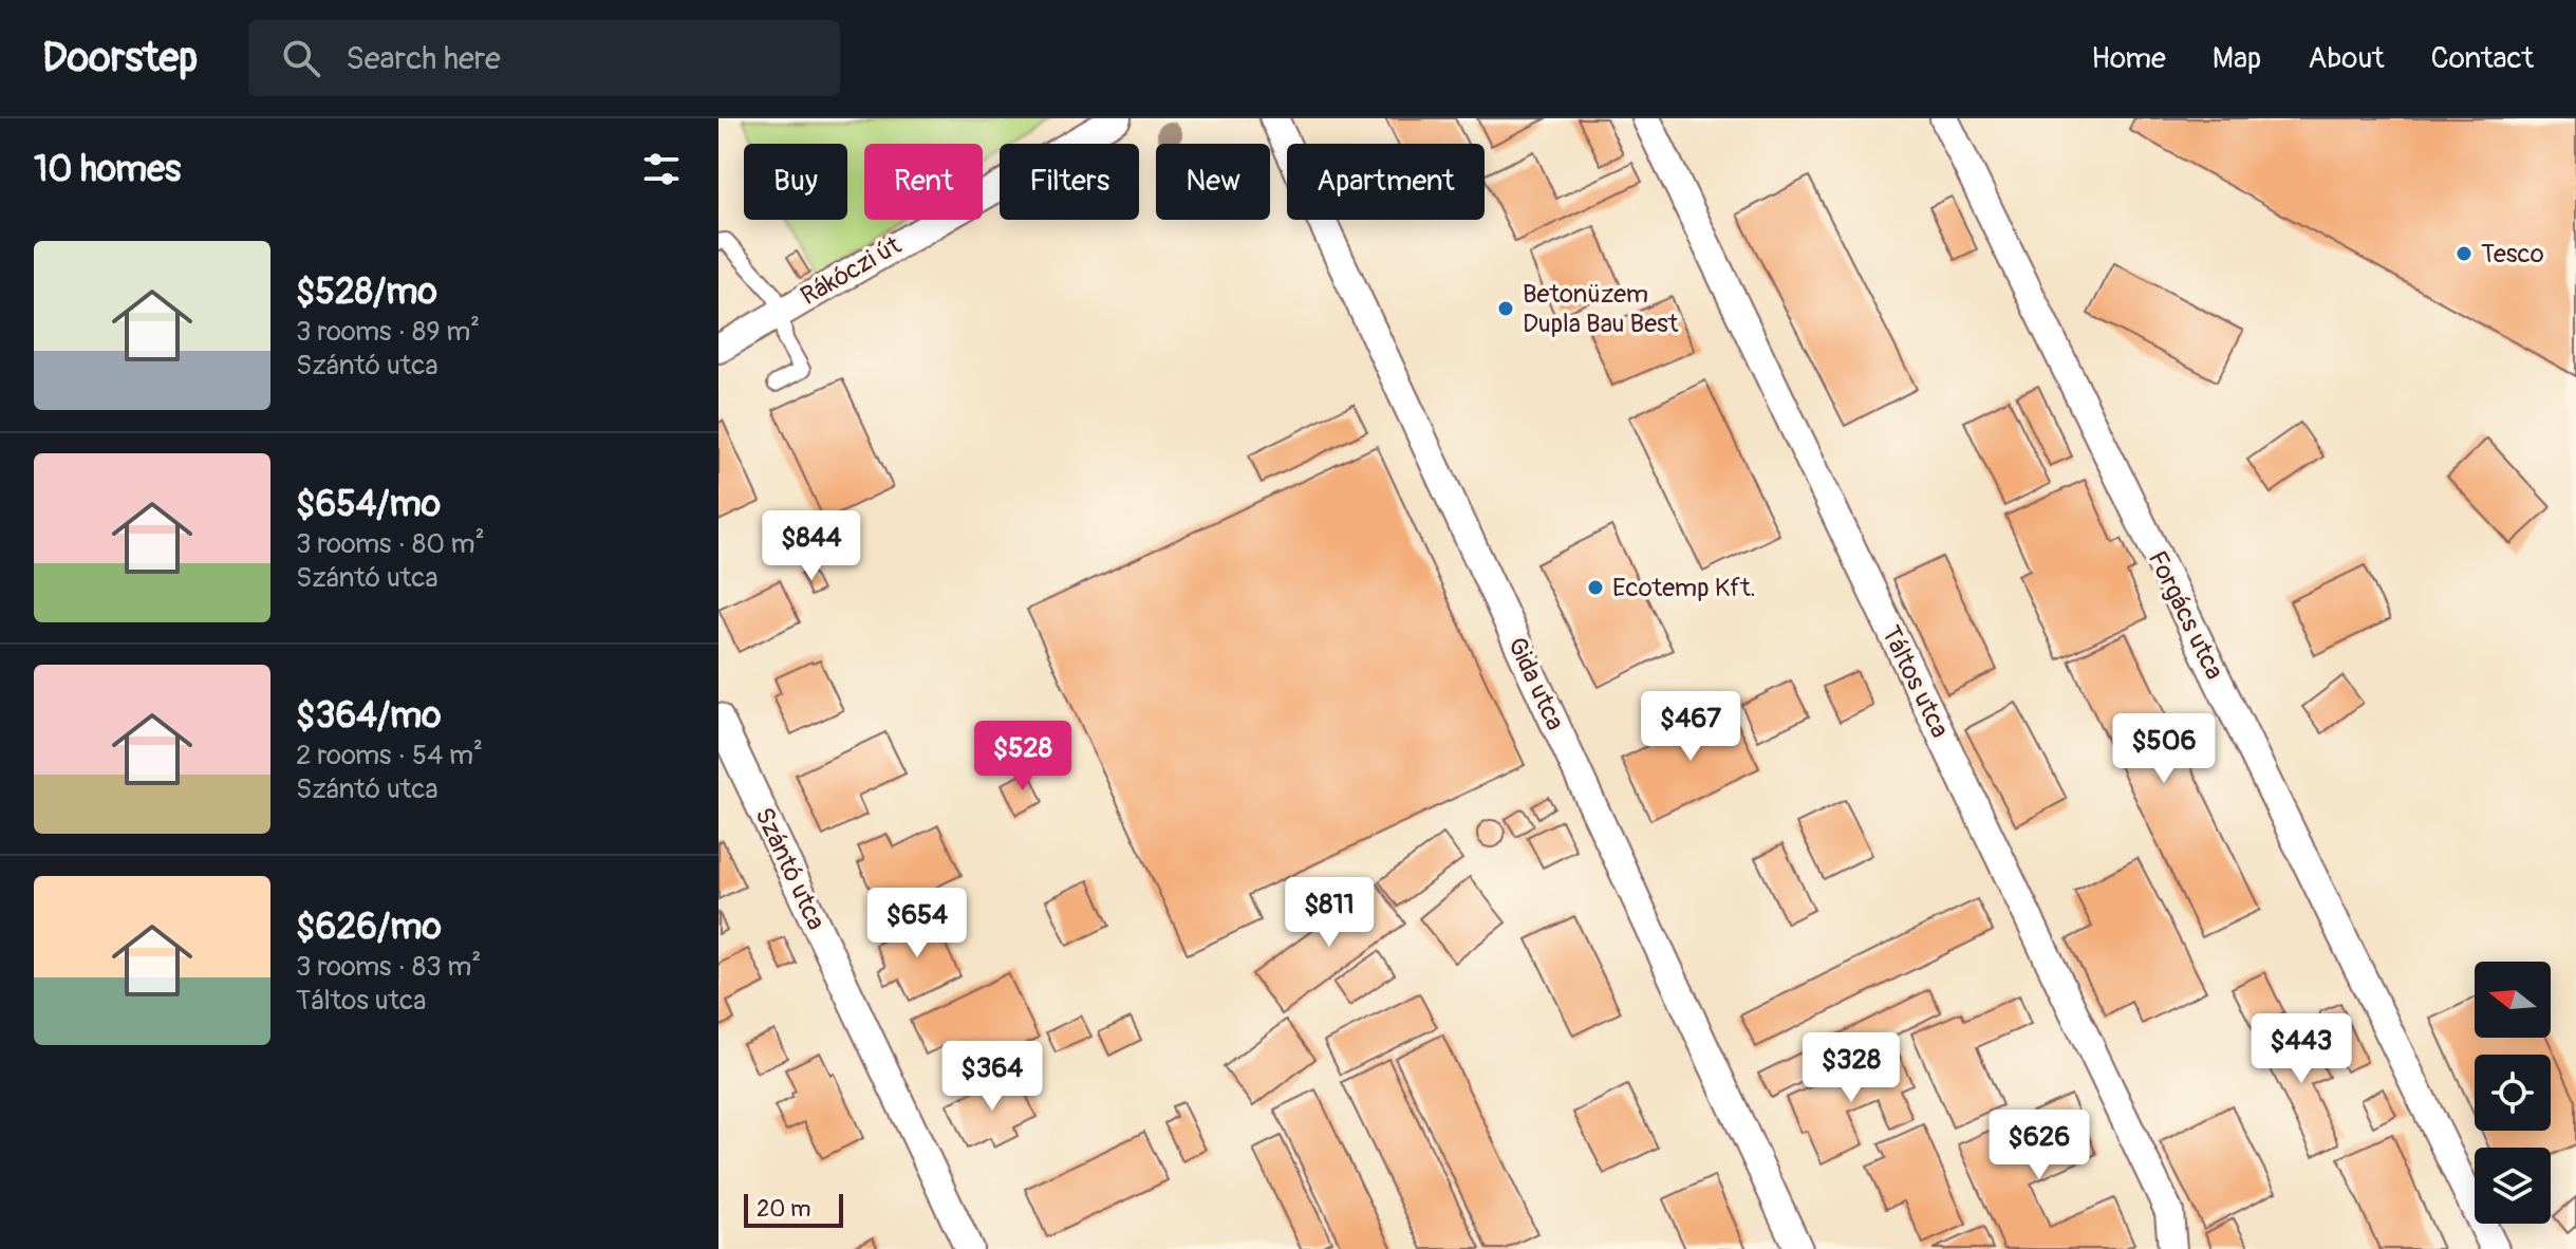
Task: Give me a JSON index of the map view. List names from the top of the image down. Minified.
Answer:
{"streets":{"street":["Rákóczi út","Forgács utca","Táltos utca","Gida utca","Szántó utca"]},"places":["Tesco","Betonüzem Dupla Bau Best","Ecotemp Kft."],"scale_bar":"20 m","north":"left","page":{"header":"Doorstep","search":"Search here","nav":["Home","Map","About","Contact"],"heading":"10 homes","chip":["Buy","Rent","Filters","New","Apartment"],"list":[{"name":"$528/mo","note":"3 rooms · 89 m² · Szántó utca"},{"name":"$654/mo","note":"3 rooms · 80 m² · Szántó utca"},{"name":"$364/mo","note":"2 rooms · 54 m² · Szántó utca"},{"name":"$626/mo","note":"3 rooms · 83 m² · Táltos utca"}],"price":["$844","$467","$506","$528","$811","$654","$443","$328","$364","$626"],"scale":"20 m"}}
